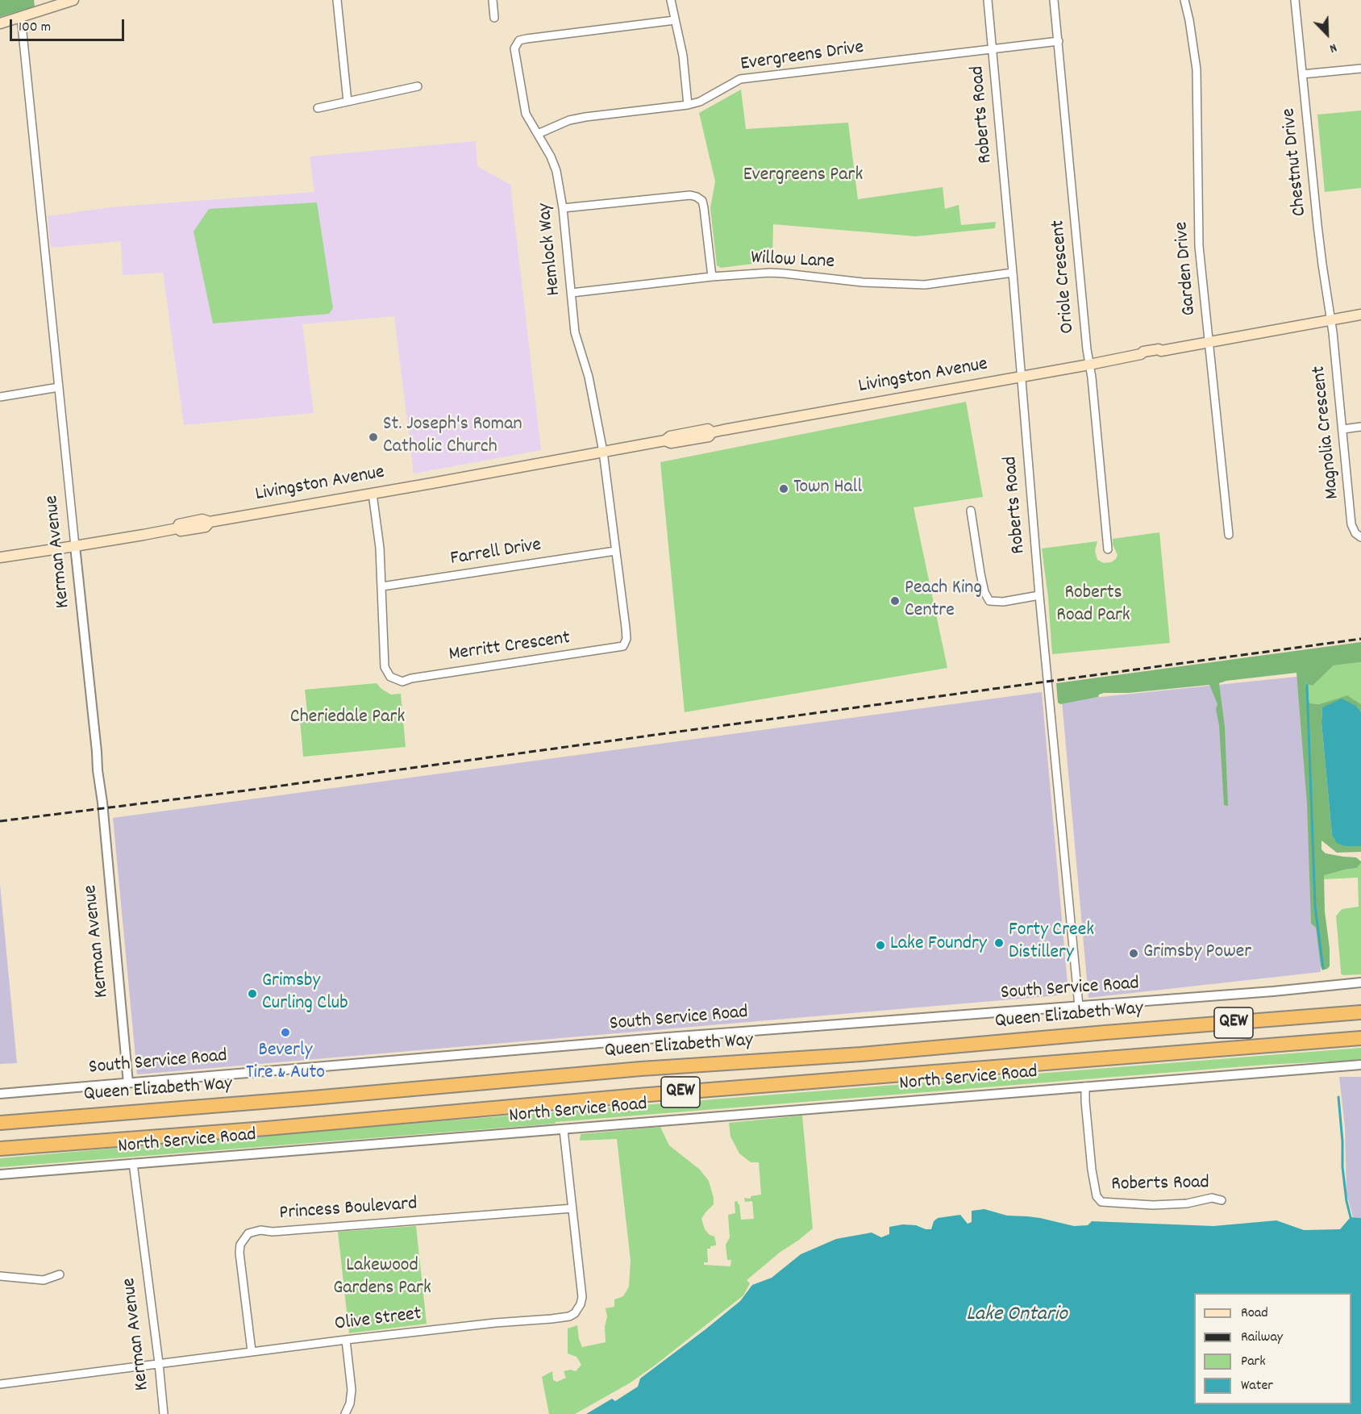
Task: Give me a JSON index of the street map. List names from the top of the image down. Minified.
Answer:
{"streets":{"highway":["Queen Elizabeth Way","QEW"],"main road":["Livingston Avenue"],"street":["Evergreens Drive","Roberts Road","Chestnut Drive","Hemlock Way","Willow Lane","Garden Drive","Oriole Crescent","Magnolia Crescent","Kerman Avenue","Farrell Drive","Merritt Crescent","South Service Road","North Service Road","Princess Boulevard","Olive Street"]},"crossings":[["Evergreens Drive","Roberts Road"],["Evergreens Drive","Hemlock Way"],["Evergreens Drive","Oriole Crescent"],["Roberts Road","Willow Lane"],["Roberts Road","Livingston Avenue"],["Roberts Road","South Service Road"],["Roberts Road","North Service Road"],["Chestnut Drive","Livingston Avenue"],["Chestnut Drive","Magnolia Crescent"],["Hemlock Way","Willow Lane"],["Hemlock Way","Livingston Avenue"],["Hemlock Way","Merritt Crescent"],["Garden Drive","Livingston Avenue"],["Oriole Crescent","Livingston Avenue"],["Livingston Avenue","Magnolia Crescent"],["Livingston Avenue","Kerman Avenue"],["Livingston Avenue","Merritt Crescent"],["Kerman Avenue","South Service Road"],["Kerman Avenue","North Service Road"],["Kerman Avenue","Olive Street"],["Farrell Drive","Merritt Crescent"],["North Service Road","Olive Street"],["Princess Boulevard","Olive Street"]],"water":["Lake Ontario"],"parks":["Evergreens Park","Roberts Road Park","Cheriedale Park","Lakewood Gardens Park"],"places":["St. Joseph's Roman Catholic Church","Town Hall","Peach King Centre","Forty Creek Distillery","Lake Foundry","Grimsby Power","Grimsby Curling Club","Beverly Tire & Auto"],"legend":["Road","Railway","Park","Water"],"scale_bar":"100 m","north":"bottom right"}
